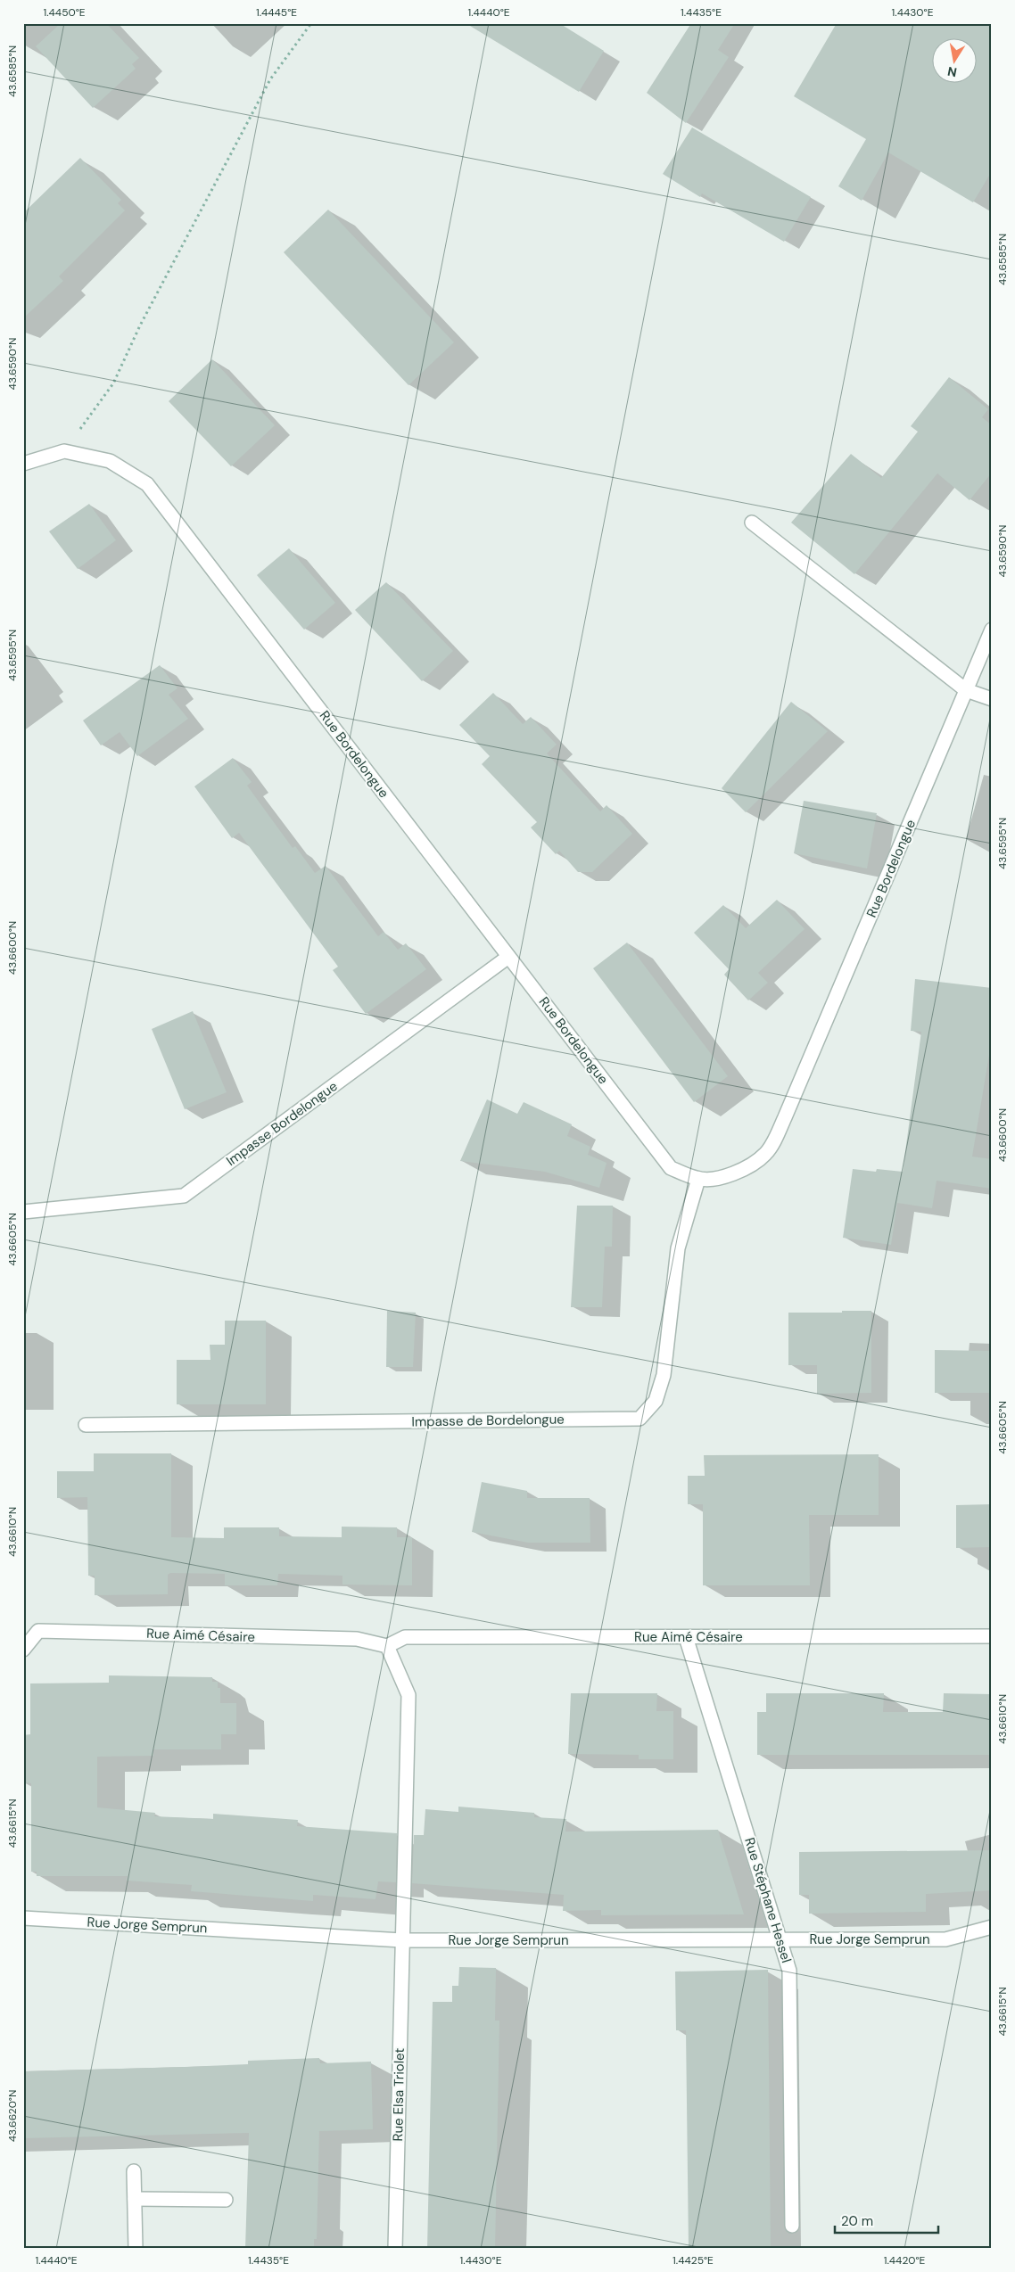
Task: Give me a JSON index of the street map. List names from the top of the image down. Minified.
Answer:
{"streets":{"street":["Rue Bordelongue","Impasse Bordelongue","Impasse de Bordelongue","Rue Aimé Césaire","Rue Stéphane Hessel","Rue Jorge Semprun","Rue Elsa Triolet"]},"crossings":[["Rue Bordelongue","Impasse Bordelongue"],["Rue Bordelongue","Impasse de Bordelongue"],["Rue Aimé Césaire","Rue Stéphane Hessel"],["Rue Stéphane Hessel","Rue Jorge Semprun"],["Rue Jorge Semprun","Rue Elsa Triolet"]],"scale_bar":"20 m","north":"bottom","coordinates":["1.4450°E","1.4445°E","1.4440°E","1.4435°E","1.4430°E","43.6585°N","43.6590°N","43.6595°N","43.6600°N","43.6605°N","43.6610°N","43.6615°N","43.6620°N","1.4425°E","1.4420°E"]}
